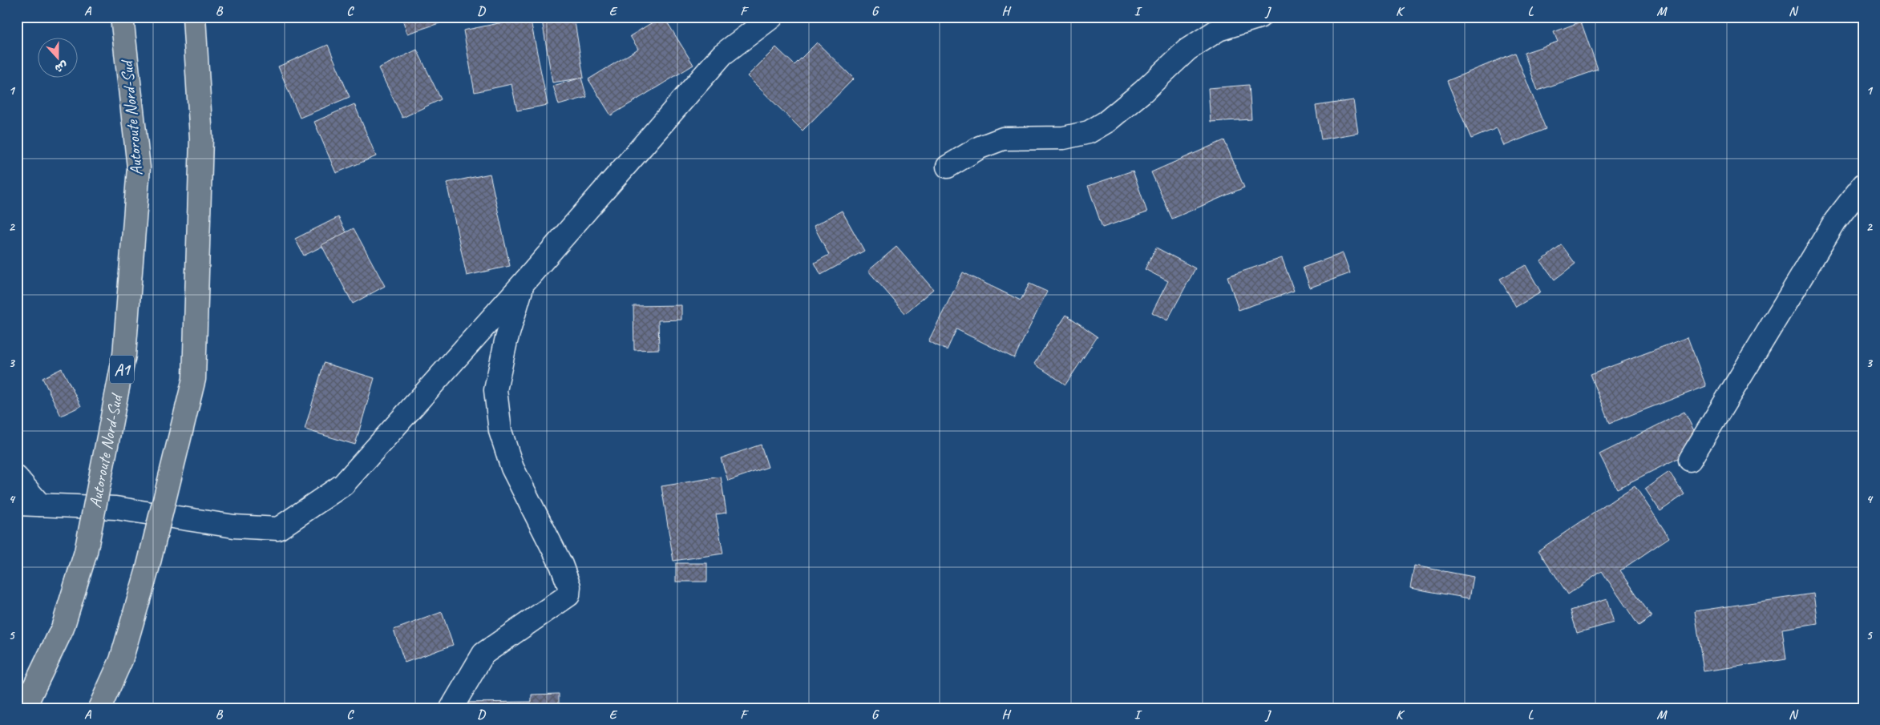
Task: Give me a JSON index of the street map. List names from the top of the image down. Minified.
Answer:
{"streets":{"highway":["Autoroute Nord-Sud","A1"]},"north":"bottom","grid":{"columns":["A","B","C","D","E","F","G","H","I","J","K","L","M","N"],"rows":["1","2","3","4","5"]}}
